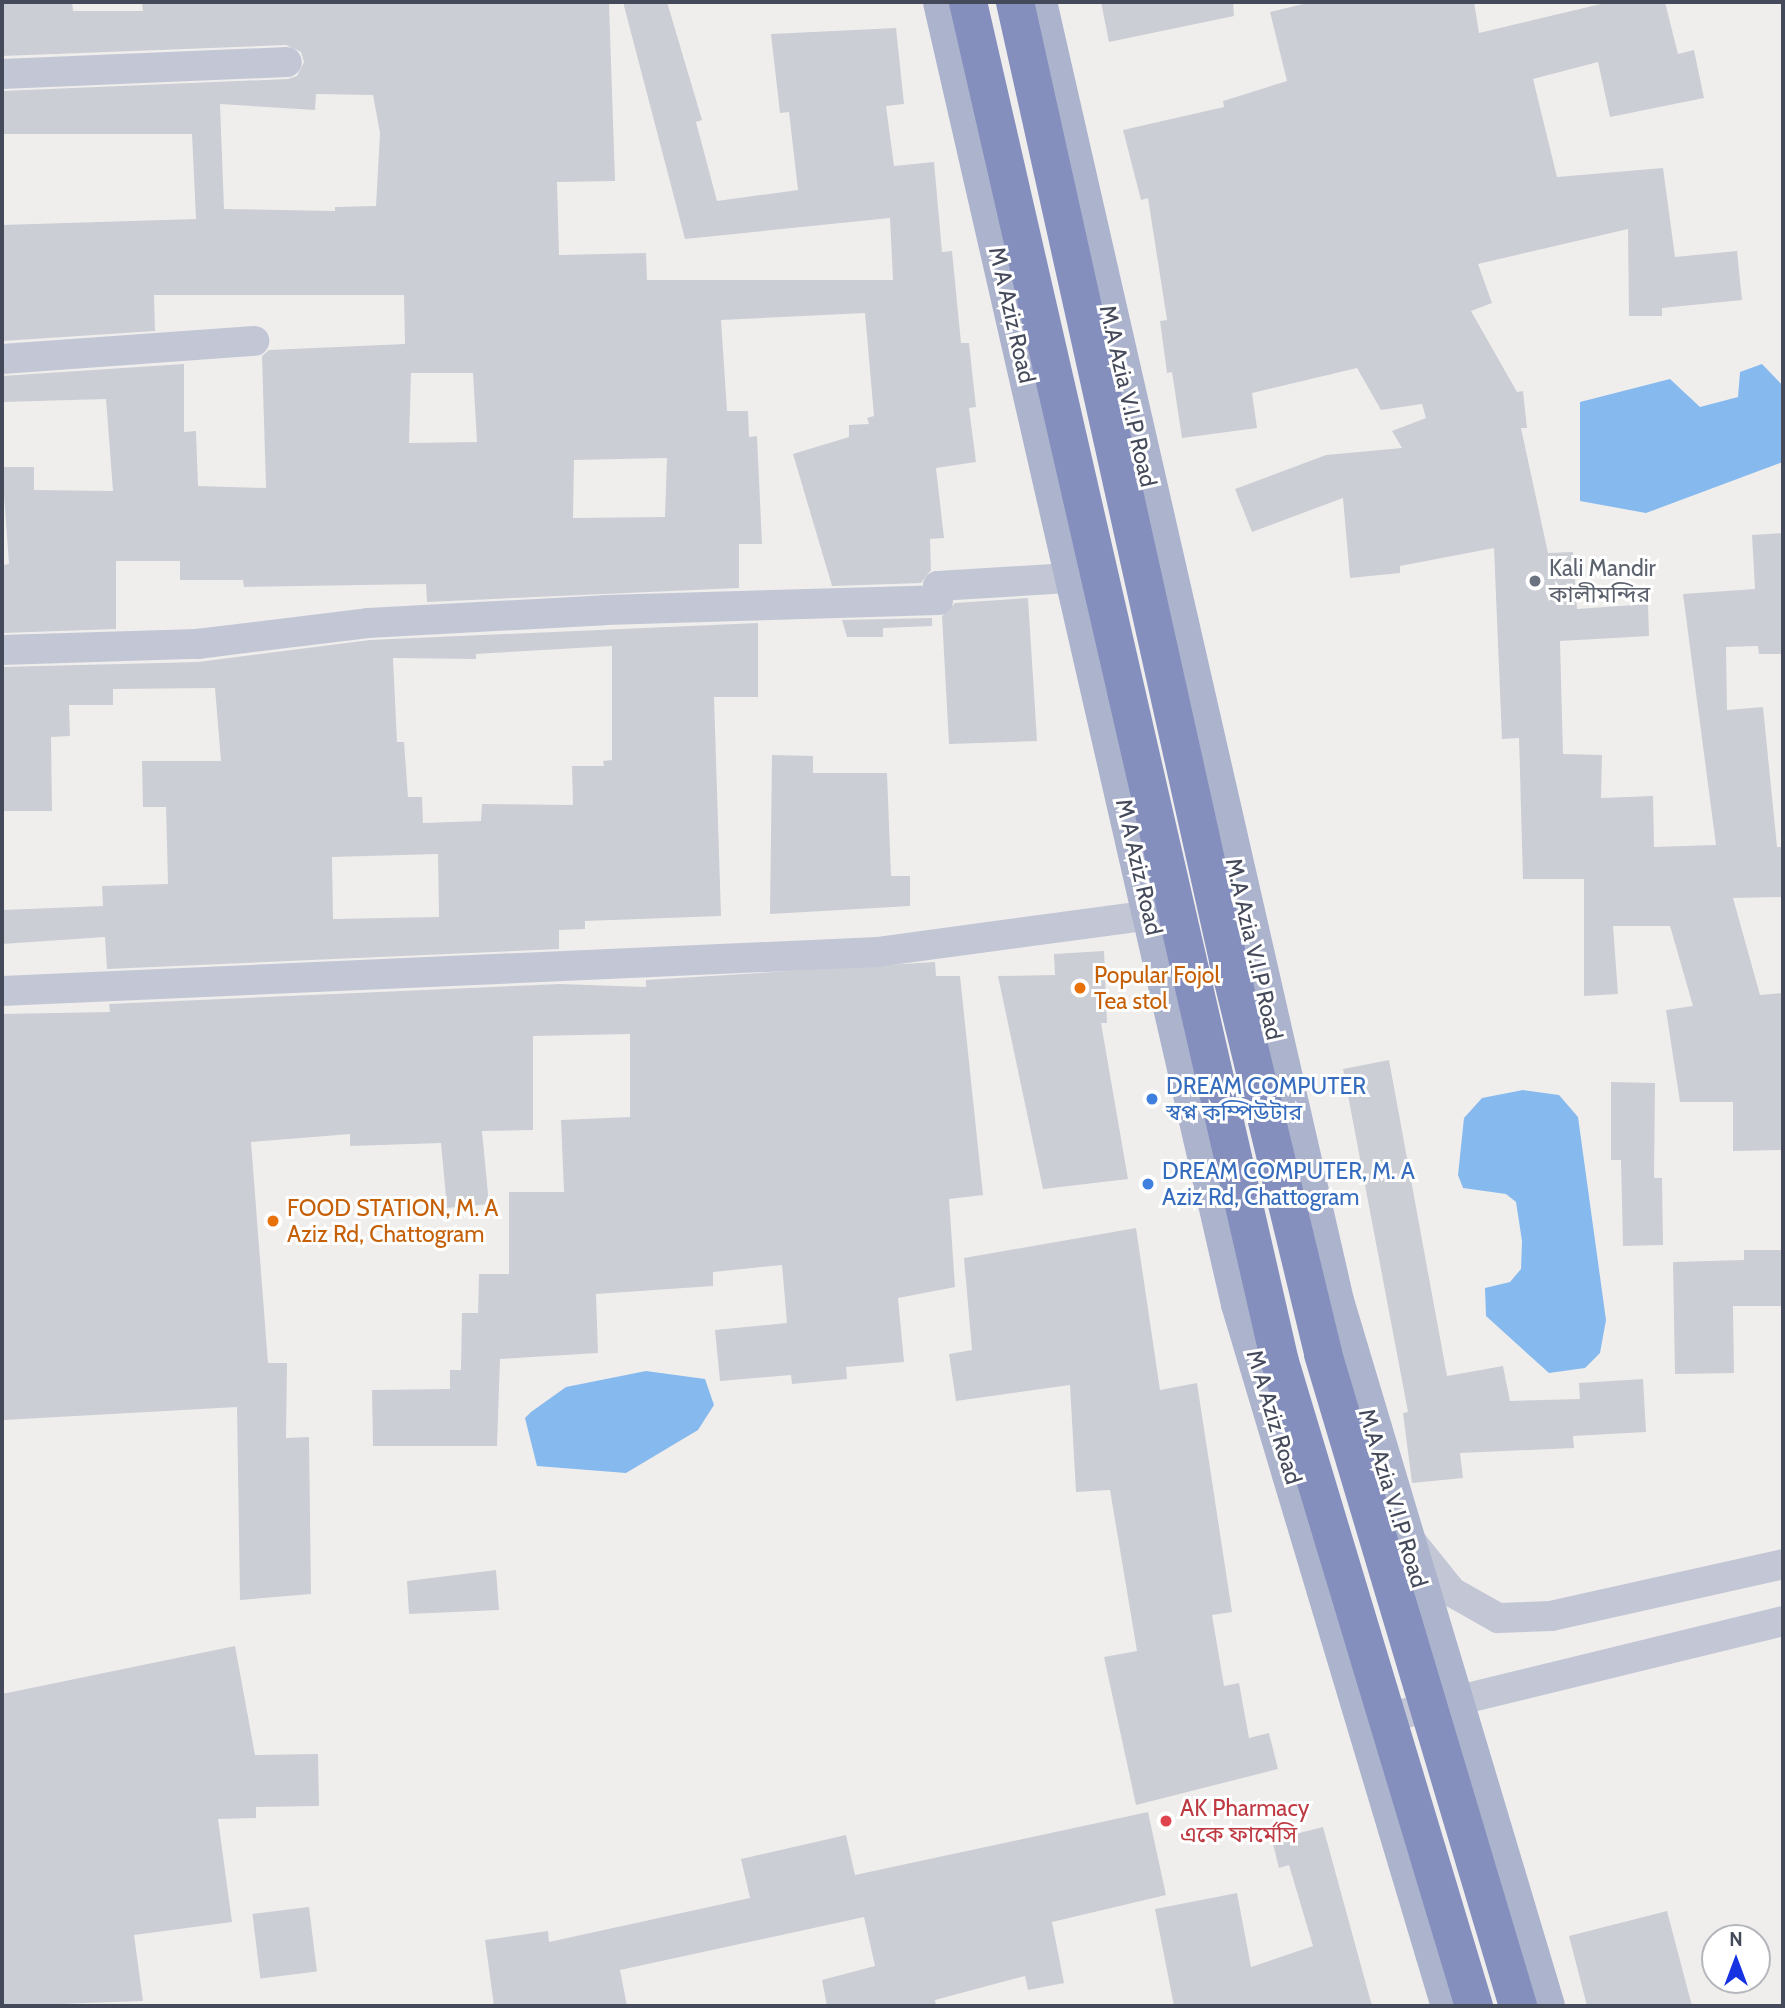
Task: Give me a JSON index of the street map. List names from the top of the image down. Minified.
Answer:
{"streets":{"main road":["M A Aziz Road","M.A Azia V.I.P Road"]},"places":["Kali Mandir কালীমন্দির","Popular Fojol Tea stol","DREAM COMPUTER স্বপ্ন কম্পিউটার","DREAM COMPUTER, M. A Aziz Rd, Chattogram","FOOD STATION, M. A Aziz Rd, Chattogram","AK Pharmacy একে ফার্মেসি"],"north":"top"}
